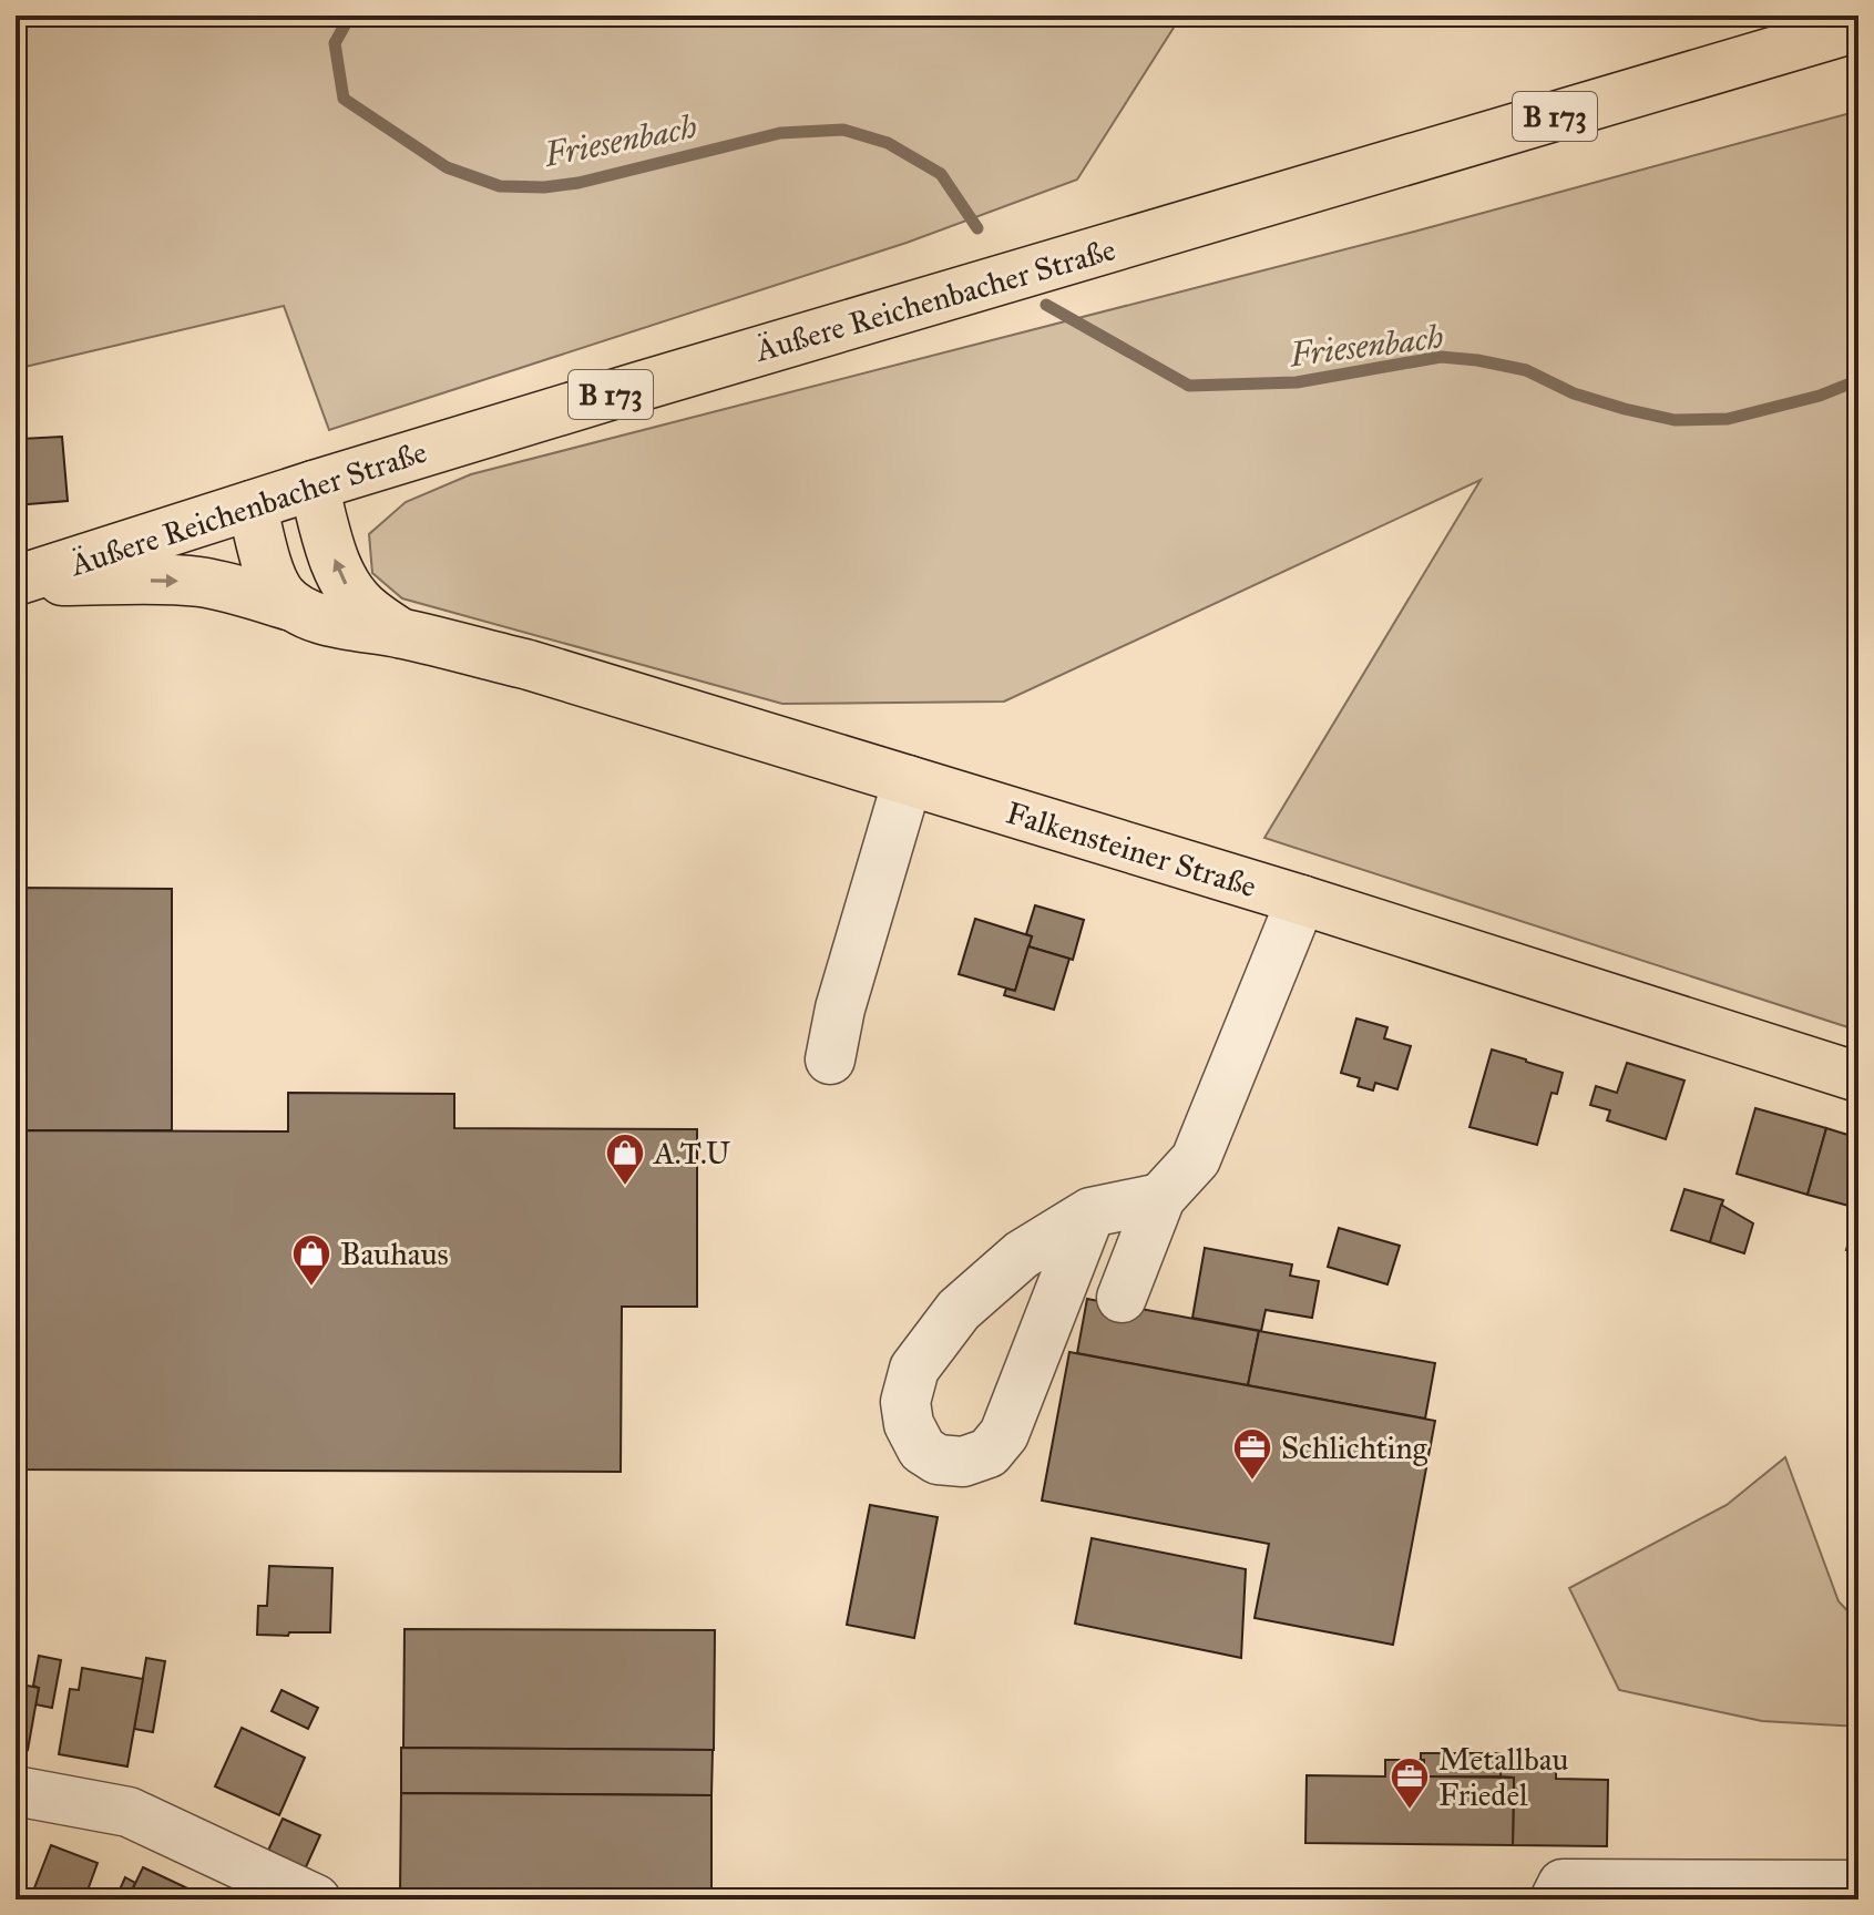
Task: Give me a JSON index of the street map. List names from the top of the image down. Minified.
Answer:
{"streets":{"main road":["B 173","Äußere Reichenbacher Straße","Falkensteiner Straße"]},"crossings":[["Äußere Reichenbacher Straße","Falkensteiner Straße"]],"water":["Friesenbach"],"places":{"shop":["A.T.U","Bauhaus"],"office":["Schlichting","Metallbau Friedel"]}}
